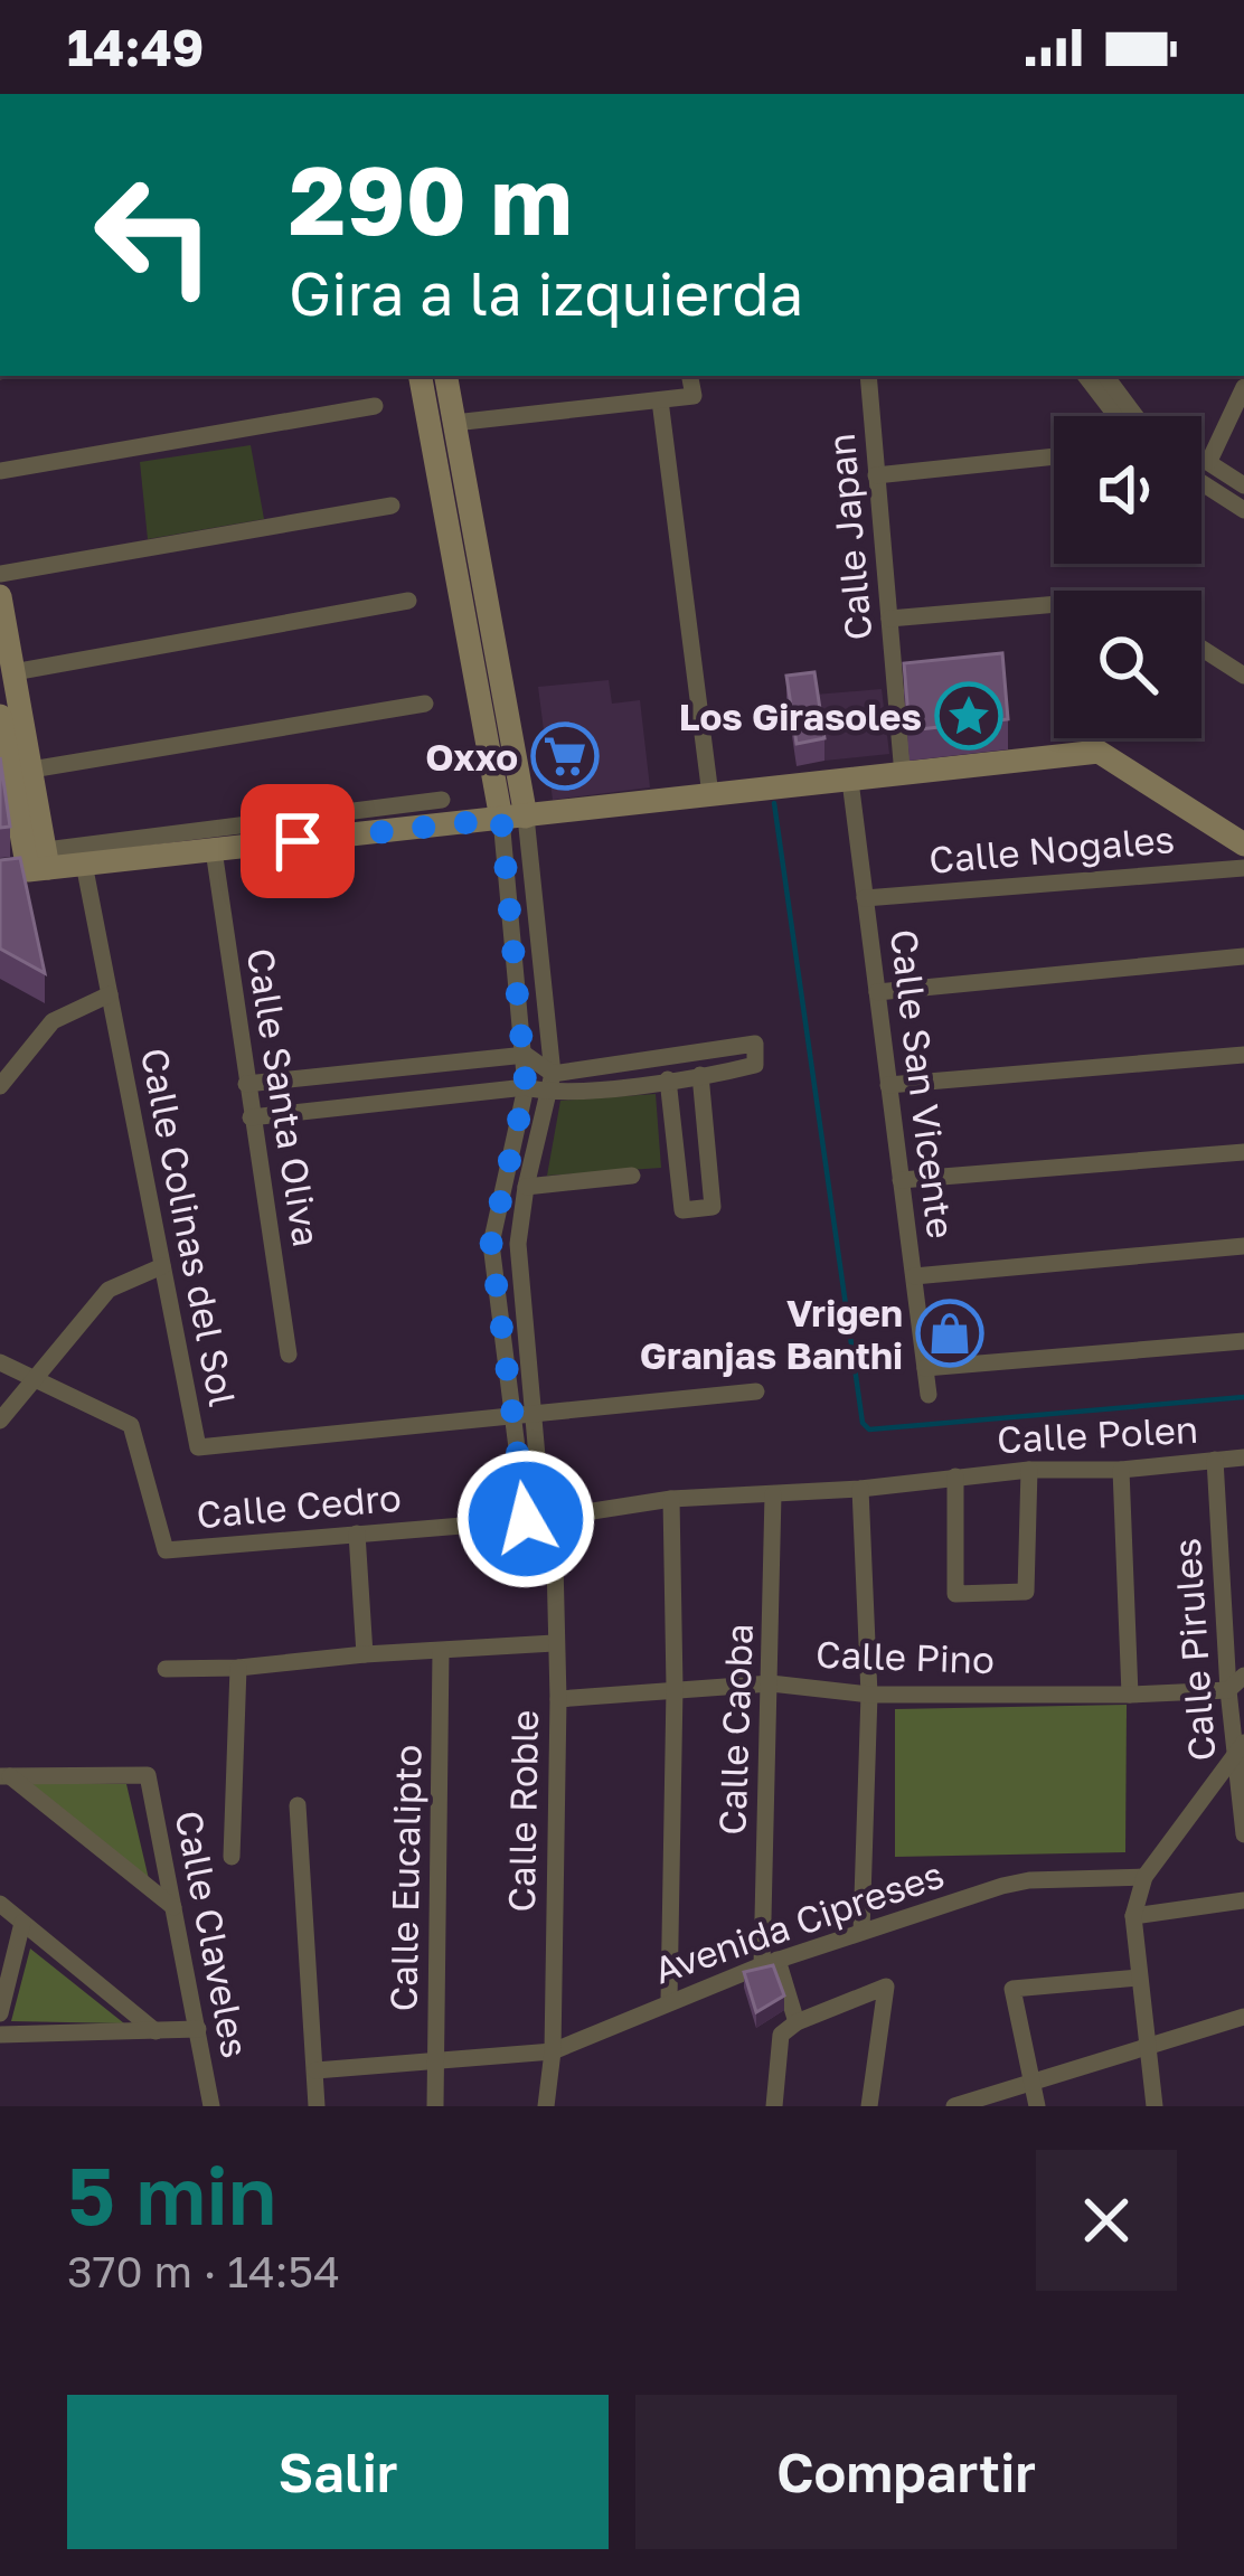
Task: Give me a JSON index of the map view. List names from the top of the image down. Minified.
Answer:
{"streets":{"street":["Calle Japan","Calle Nogales","Calle San Vicente","Calle Santa Oliva","Calle Colinas del Sol","Calle Polen","Calle Cedro","Calle Pirules","Calle Pino","Calle Caoba","Calle Roble","Calle Eucalipto","Avenida Cipreses","Calle Claveles"]},"crossings":[["Calle Nogales","Calle San Vicente"],["Calle Polen","Calle Cedro"],["Calle Polen","Calle Pirules"],["Calle Cedro","Calle Caoba"],["Calle Cedro","Calle Roble"],["Calle Pirules","Calle Pino"],["Calle Pino","Calle Caoba"],["Calle Pino","Calle Roble"],["Calle Caoba","Avenida Cipreses"],["Calle Roble","Avenida Cipreses"],["Calle Eucalipto","Avenida Cipreses"]],"places":{"place":["Los Girasoles"],"supermarket":["Oxxo"],"shop":["Vrigen Granjas Banthi"]},"page":{"status":"14:49","turn":["290 m","Gira a la izquierda"],"heading":["5 min","370 m · 14:54"],"buttons":["Salir","Compartir"]}}
